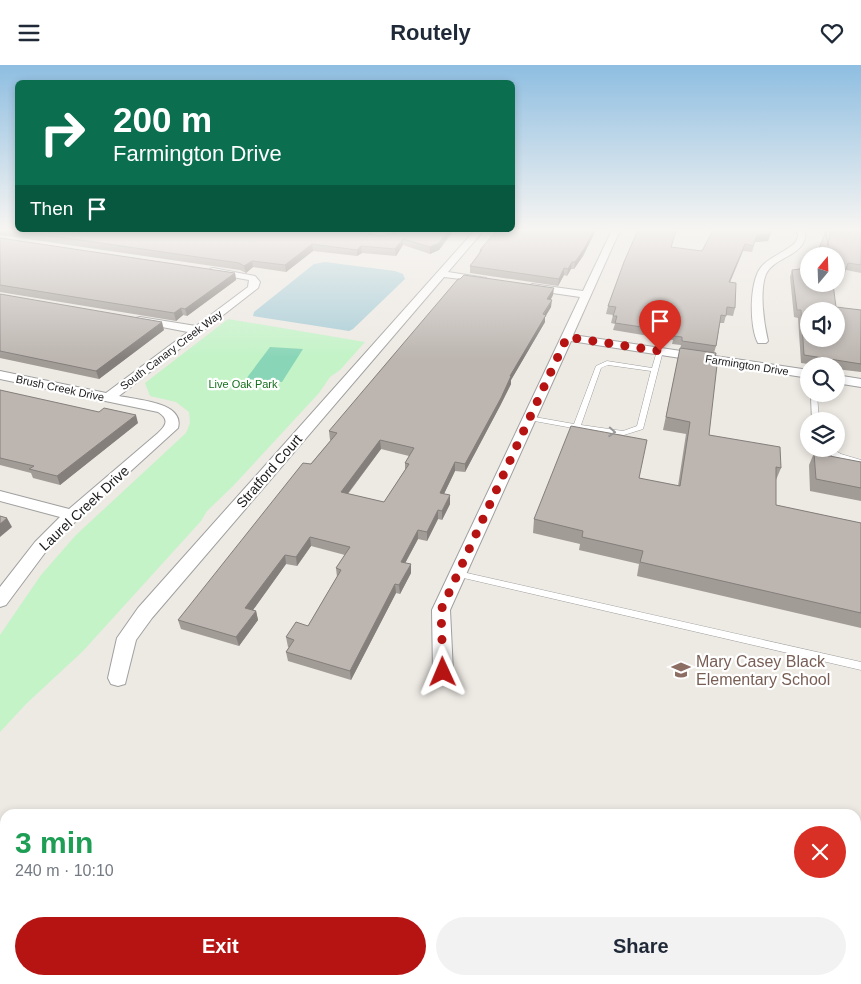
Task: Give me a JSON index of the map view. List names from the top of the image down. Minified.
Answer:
{"streets":{"street":["South Canary Creek Way","Farmington Drive","Brush Creek Drive","Stratford Court","Laurel Creek Drive"]},"crossings":[["South Canary Creek Way","Brush Creek Drive"],["Brush Creek Drive","Laurel Creek Drive"]],"parks":["Live Oak Park"],"places":{"school or university":["Mary Casey Black Elementary School"]},"north":"top","page":{"header":"Routely","turn":["200 m","Farmington Drive"],"then":"Then","heading":["3 min","240 m · 10:10"],"buttons":["Exit","Share"]}}
